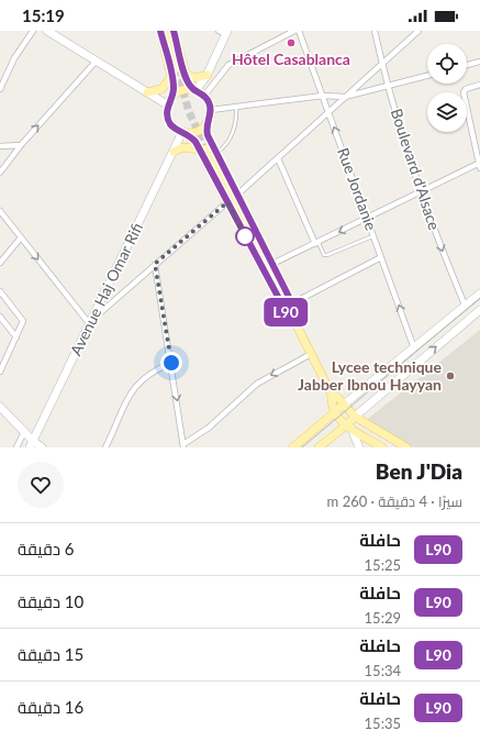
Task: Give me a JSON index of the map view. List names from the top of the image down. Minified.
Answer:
{"streets":{"street":["Boulevard d'Alsace","Rue Jordanie","Avenue Haj Omar Rifi"]},"one_way":["Boulevard d'Alsace","Rue Jordanie"],"places":["Hôtel Casablanca","Lycee technique Jabber Ibnou Hayyan"],"lines":["bus line L90"],"page":{"status":"15:19","on_map":"L90","heading":["Ben J'Dia","سيرًا · 4 دقيقة · 260 m"],"list":[{"mark":"L90","name":"حافلة","note":"15:25","value":"6 دقيقة"},{"mark":"L90","name":"حافلة","note":"15:29","value":"10 دقيقة"},{"mark":"L90","name":"حافلة","note":"15:34","value":"15 دقيقة"},{"mark":"L90","name":"حافلة","note":"15:35","value":"16 دقيقة"}]}}
